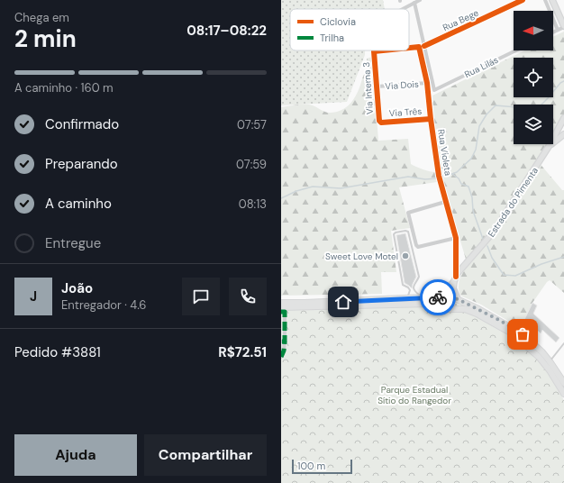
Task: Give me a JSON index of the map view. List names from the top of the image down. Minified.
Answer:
{"streets":{"main road":["Estrada do Pimenta"],"street":["Rua Bege","Rua Lilás","Via Dois","Via Interna 3","Via Três","Rua Violeta"]},"crossings":[["Rua Bege","Rua Lilás"],["Via Dois","Via Interna 3"],["Via Dois","Rua Violeta"],["Via Interna 3","Via Três"],["Via Interna 3","Rua Violeta"],["Via Três","Rua Violeta"],["Rua Violeta","Estrada do Pimenta"]],"parks":["Parque Estadual Sítio do Rangedor"],"places":["Sweet Love Motel"],"legend":["Ciclovia","Trilha"],"scale_bar":"100 m","north":"left","page":{"heading":["2 min","Chega em","08:17–08:22"],"panel":["João","Entregador · 4.6","Pedido #3881","R$72.51"],"bar":"A caminho · 160 m","list":[["Confirmado","07:57"],["Preparando","07:59"],["A caminho","08:13"],"Entregue"],"round":"J","buttons":["Ajuda","Compartilhar"],"scale":"100 m"}}
